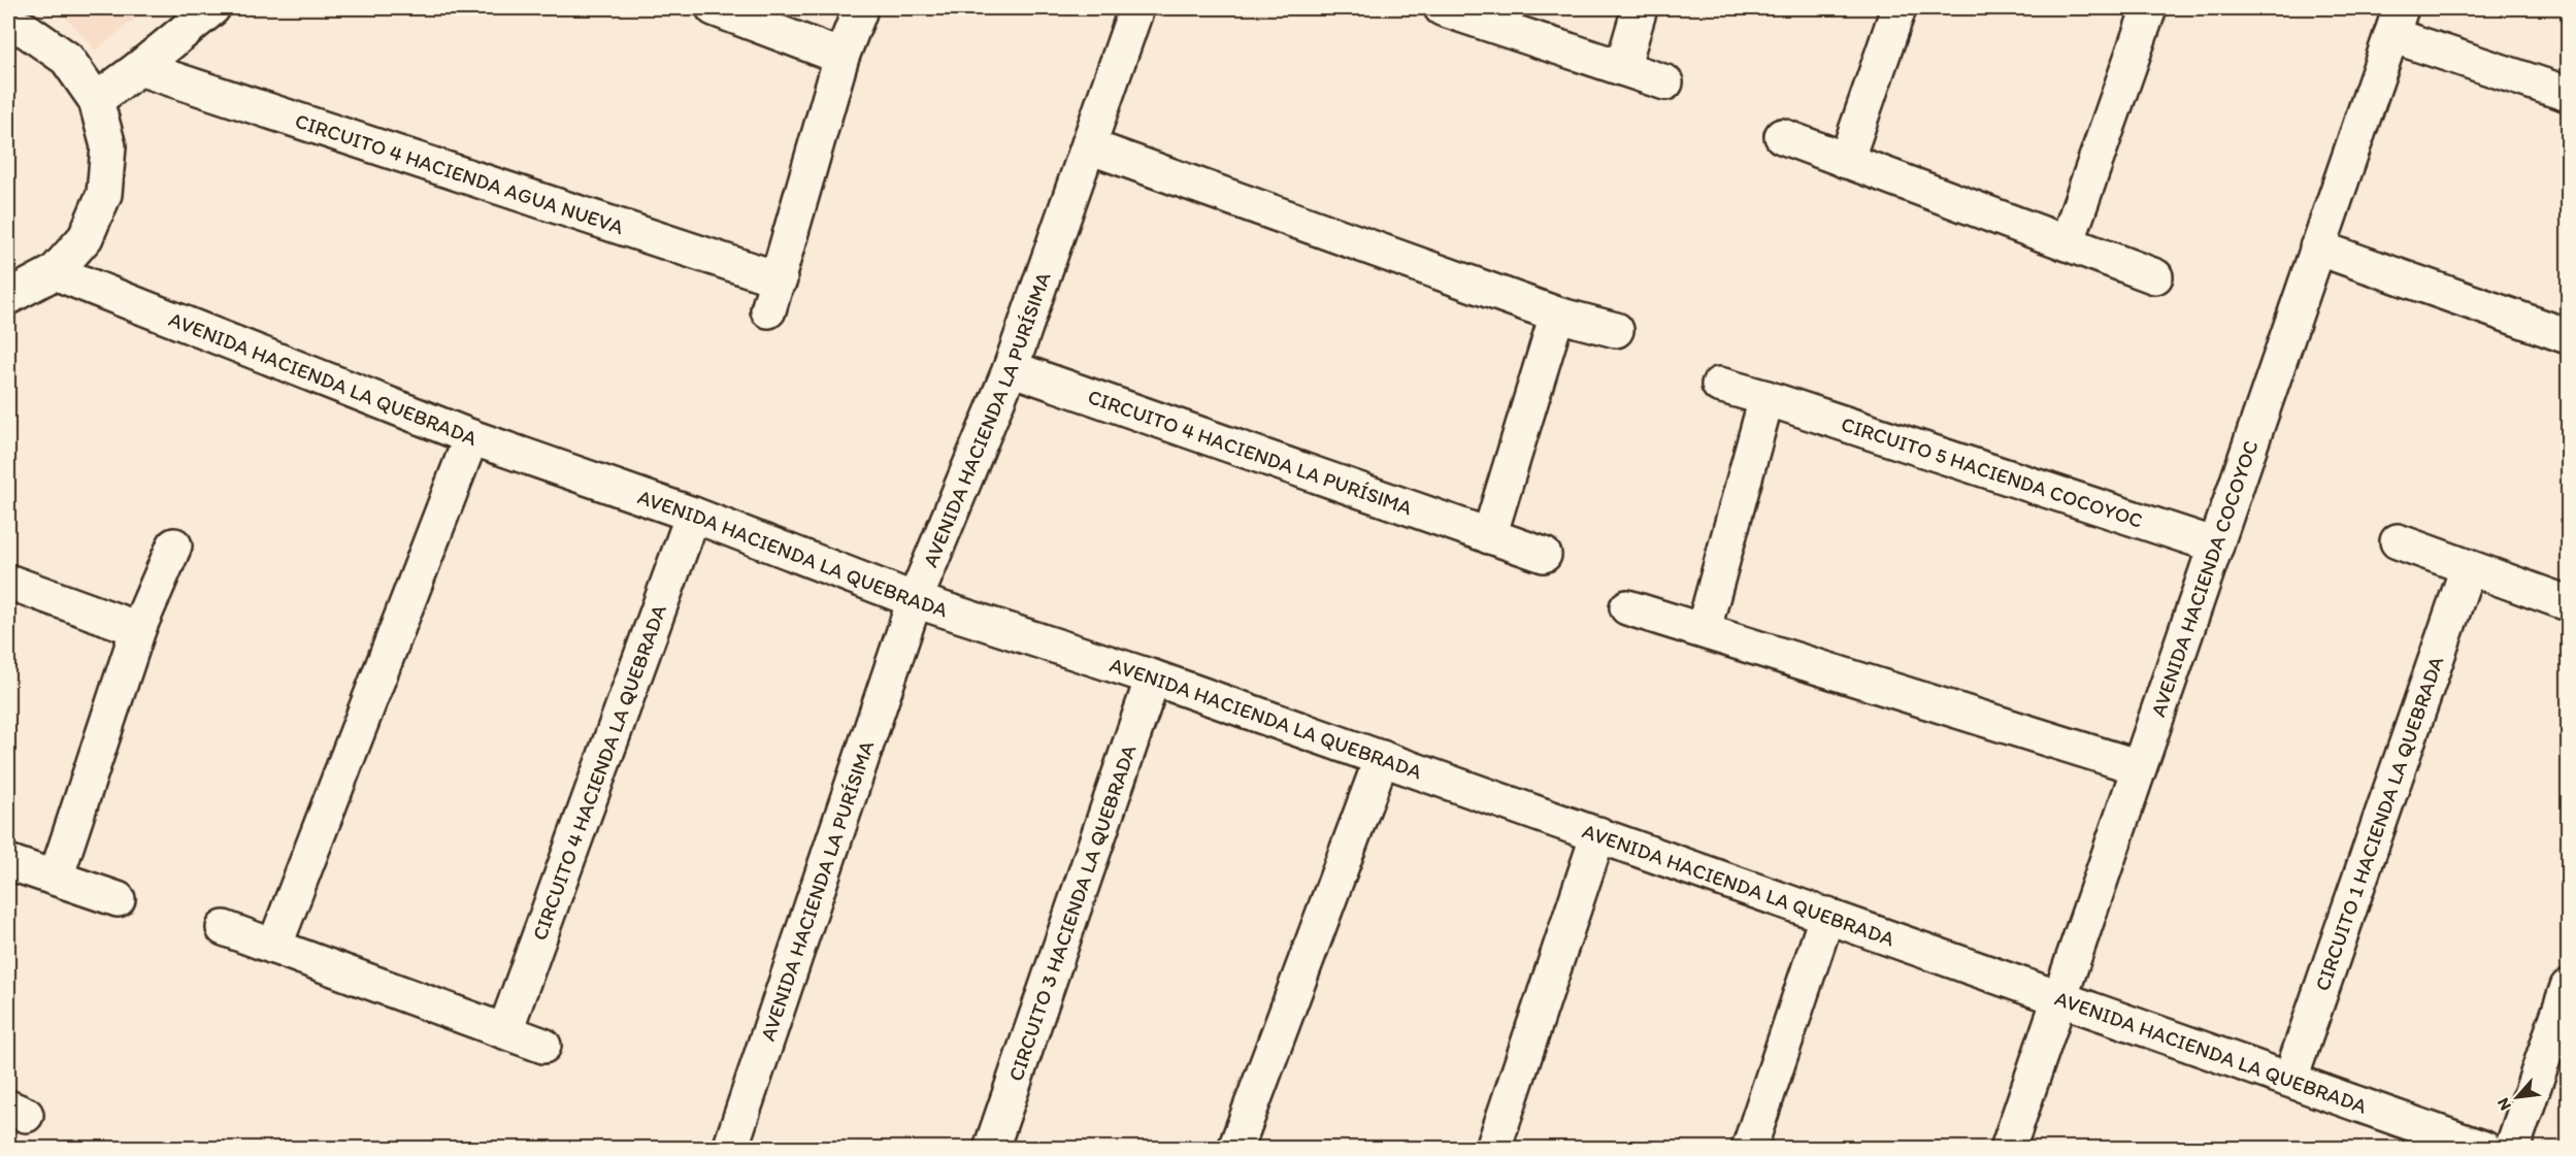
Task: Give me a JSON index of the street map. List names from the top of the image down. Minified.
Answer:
{"streets":{"street":["CIRCUITO 4 HACIENDA AGUA NUEVA","AVENIDA HACIENDA LA QUEBRADA","AVENIDA HACIENDA LA PURÍSIMA","CIRCUITO 4 HACIENDA LA PURÍSIMA","CIRCUITO 5 HACIENDA COCOYOC","AVENIDA HACIENDA COCOYOC","CIRCUITO 4 HACIENDA LA QUEBRADA","CIRCUITO 1 HACIENDA LA QUEBRADA","CIRCUITO 3 HACIENDA LA QUEBRADA"]},"crossings":[["AVENIDA HACIENDA LA QUEBRADA","AVENIDA HACIENDA LA PURÍSIMA"],["AVENIDA HACIENDA LA QUEBRADA","AVENIDA HACIENDA COCOYOC"],["AVENIDA HACIENDA LA QUEBRADA","CIRCUITO 4 HACIENDA LA QUEBRADA"],["AVENIDA HACIENDA LA QUEBRADA","CIRCUITO 1 HACIENDA LA QUEBRADA"],["AVENIDA HACIENDA LA QUEBRADA","CIRCUITO 3 HACIENDA LA QUEBRADA"],["AVENIDA HACIENDA LA PURÍSIMA","CIRCUITO 4 HACIENDA LA PURÍSIMA"],["CIRCUITO 5 HACIENDA COCOYOC","AVENIDA HACIENDA COCOYOC"]],"north":"bottom left"}
